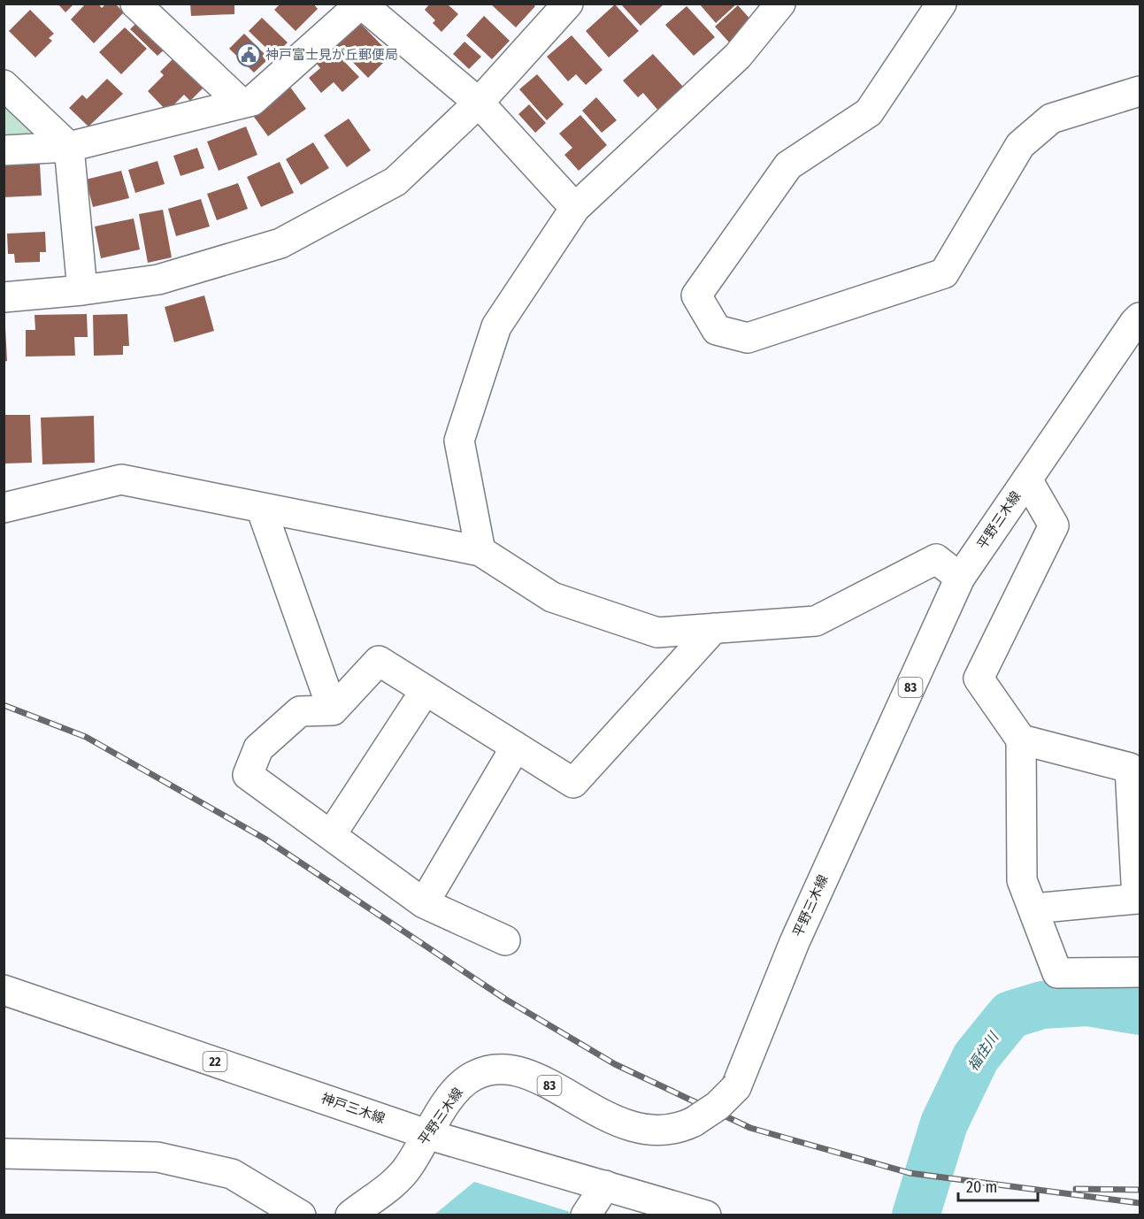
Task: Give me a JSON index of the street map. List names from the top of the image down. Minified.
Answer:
{"streets":{"street":["平野三木線","83","22","神戸三木線"]},"crossings":[["平野三木線","神戸三木線"]],"water":["福住川"],"places":{"public building":["神戸富士見が丘郵便局"]},"scale_bar":"20 m"}
